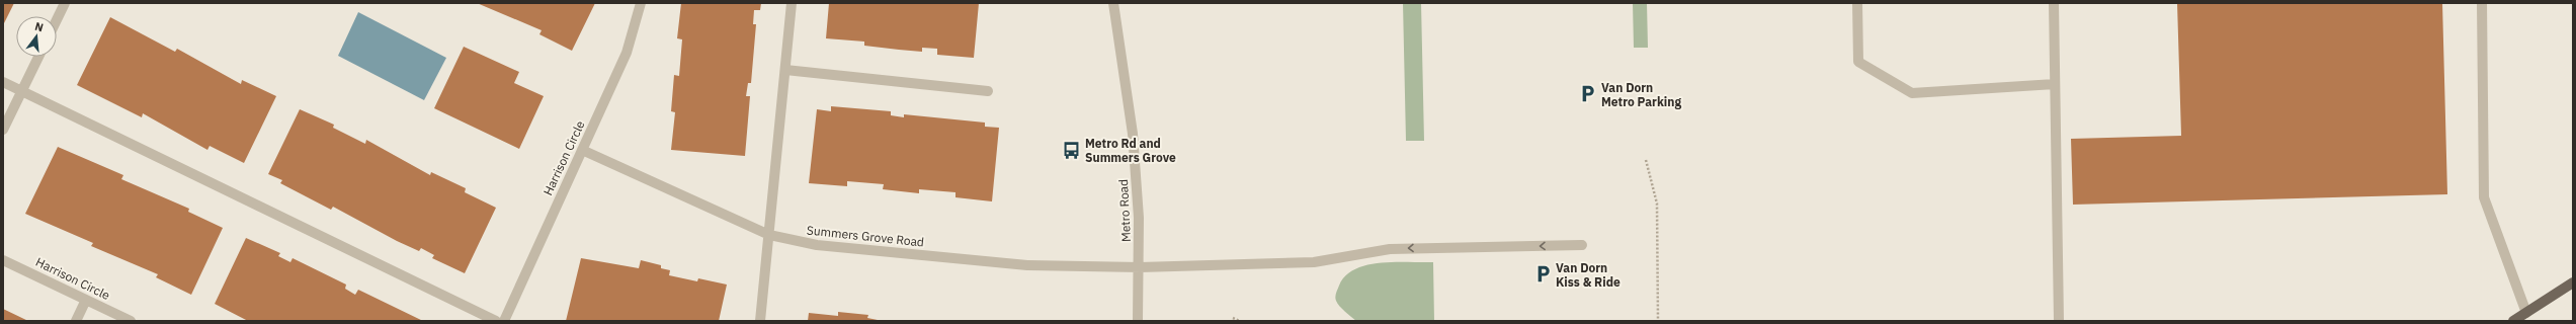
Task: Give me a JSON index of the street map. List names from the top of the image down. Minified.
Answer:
{"streets":{"street":["Harrison Circle","Metro Road","Summers Grove Road"]},"crossings":[["Harrison Circle","Summers Grove Road"],["Metro Road","Summers Grove Road"]],"one_way":["Summers Grove Road"],"places":{"parking":["Van Dorn Metro Parking","Van Dorn Kiss & Ride"],"bus stop":["Metro Rd and Summers Grove"]},"north":"top"}
